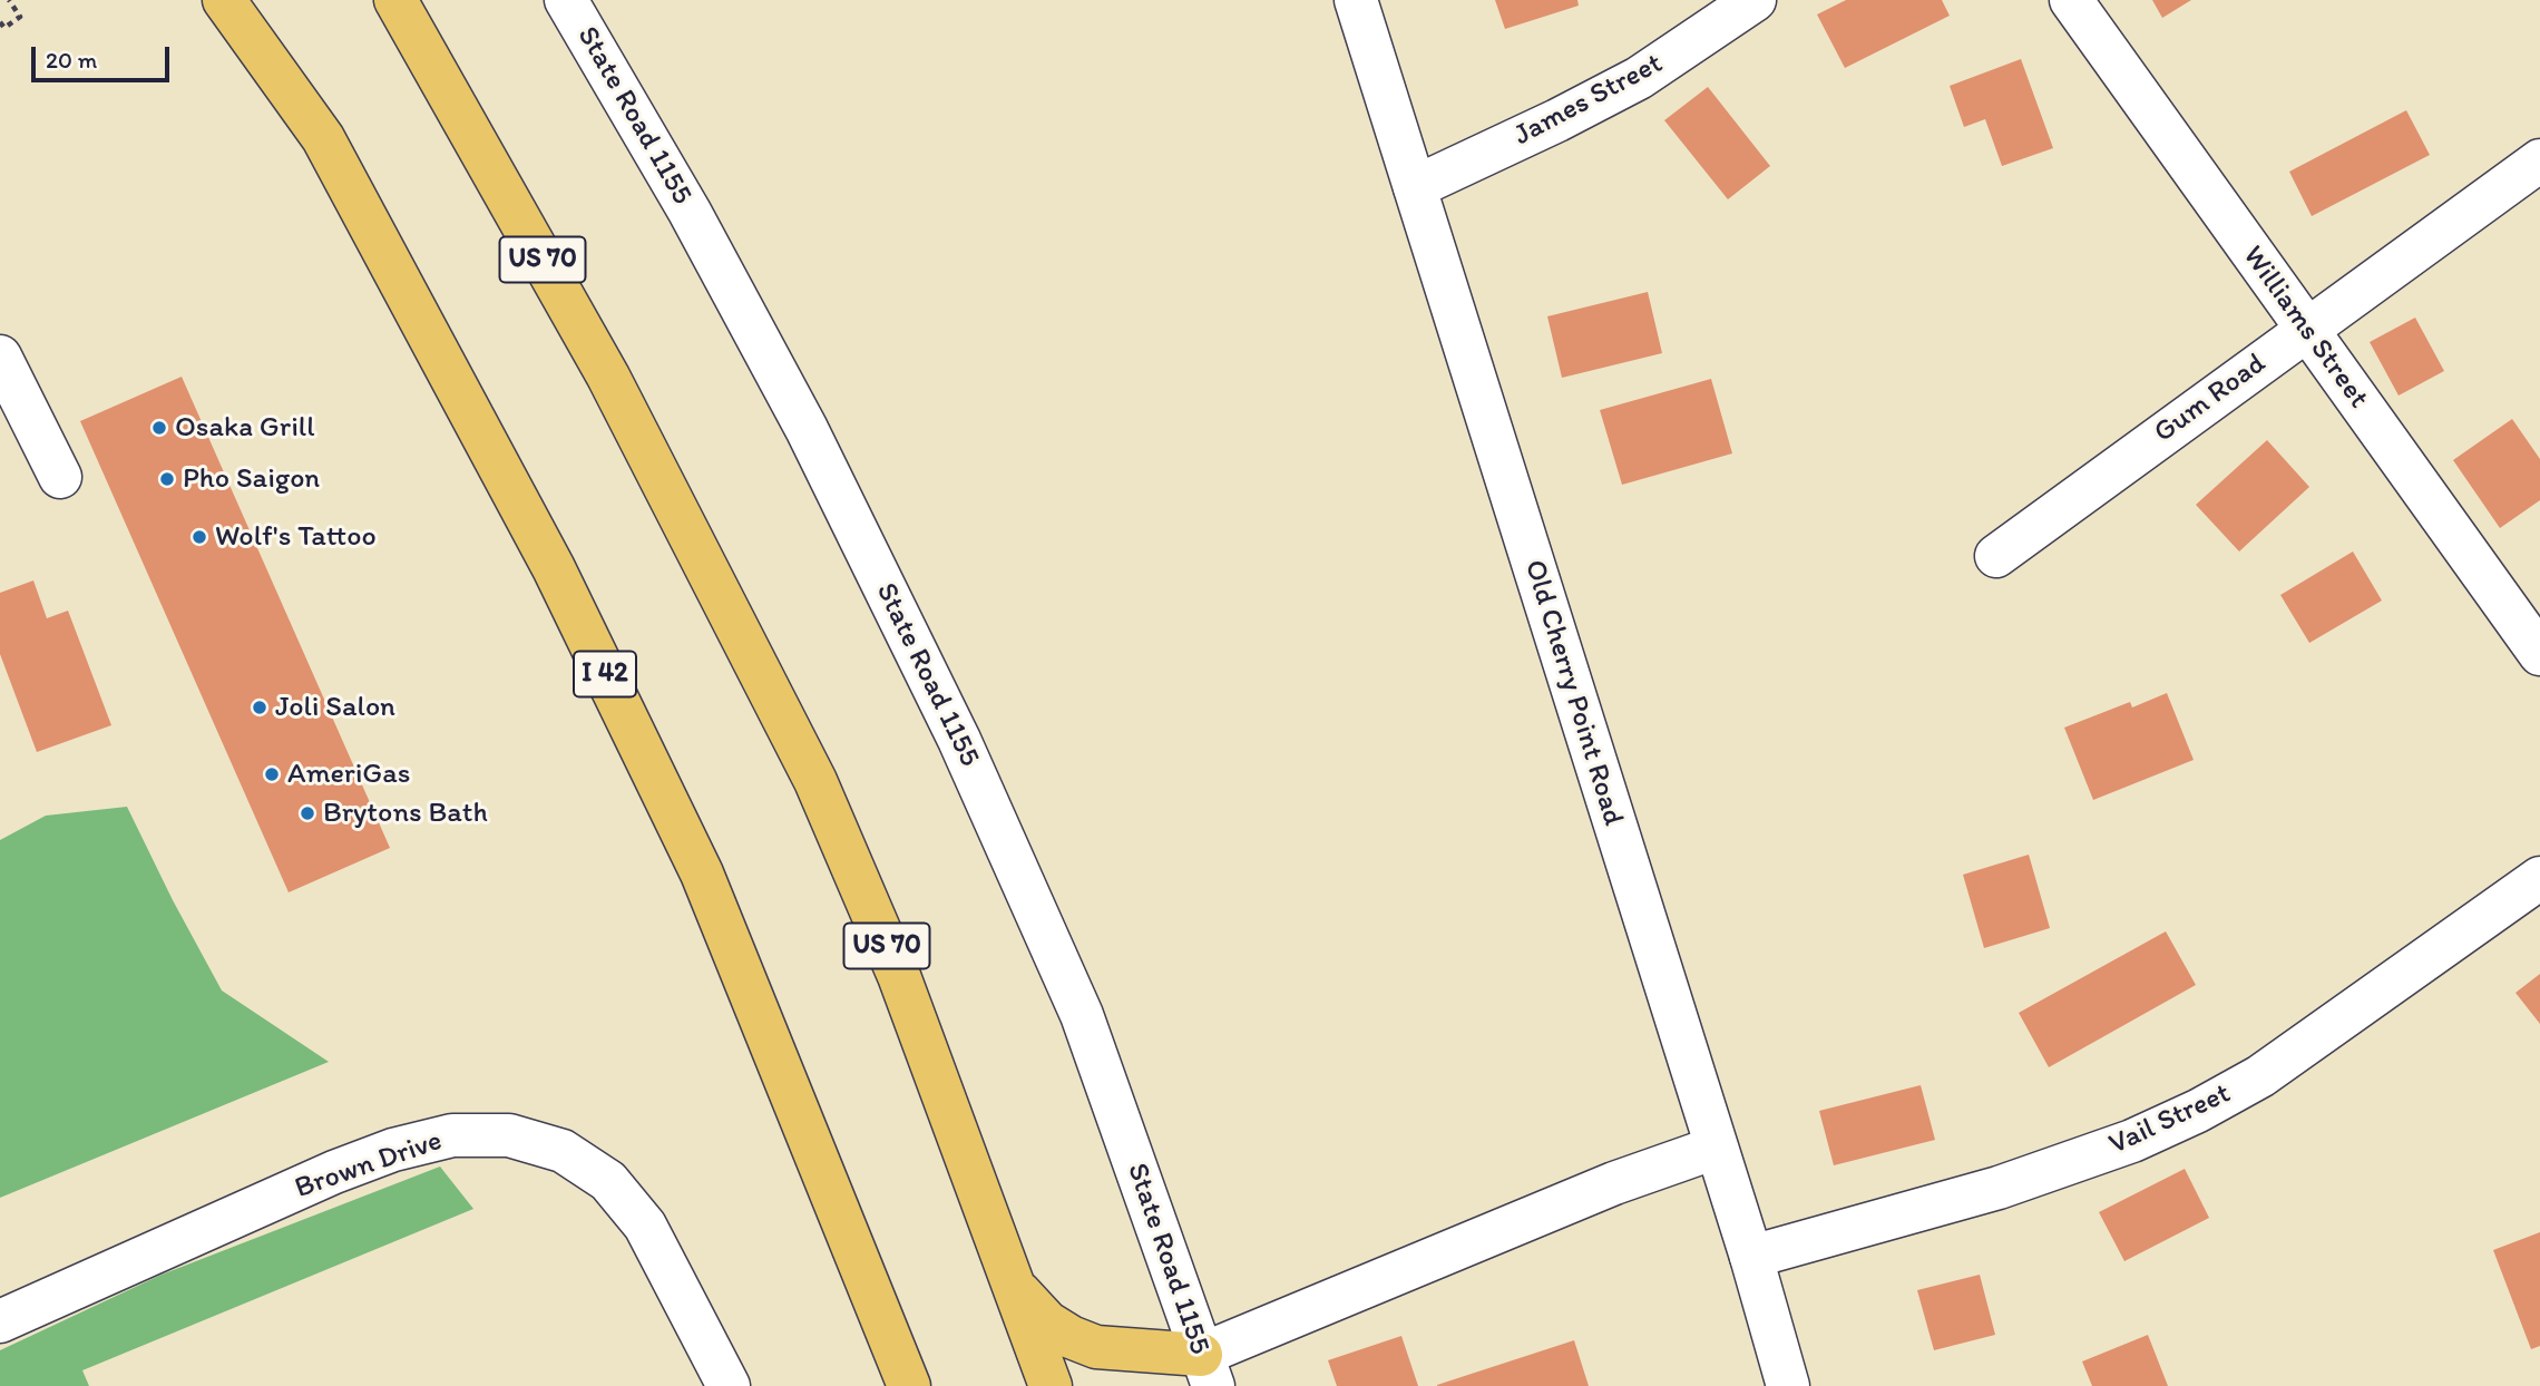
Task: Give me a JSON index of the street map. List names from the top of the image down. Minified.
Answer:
{"streets":{"highway":["US 70","I 42"],"street":["James Street","State Road 1155","Williams Street","Gum Road","Old Cherry Point Road","Vail Street","Brown Drive"]},"crossings":[["James Street","Old Cherry Point Road"],["Williams Street","Gum Road"],["Old Cherry Point Road","Vail Street"]],"places":["Osaka Grill","Pho Saigon","Wolf's Tattoo","Joli Salon","AmeriGas","Brytons Bath"],"scale_bar":"20 m"}
